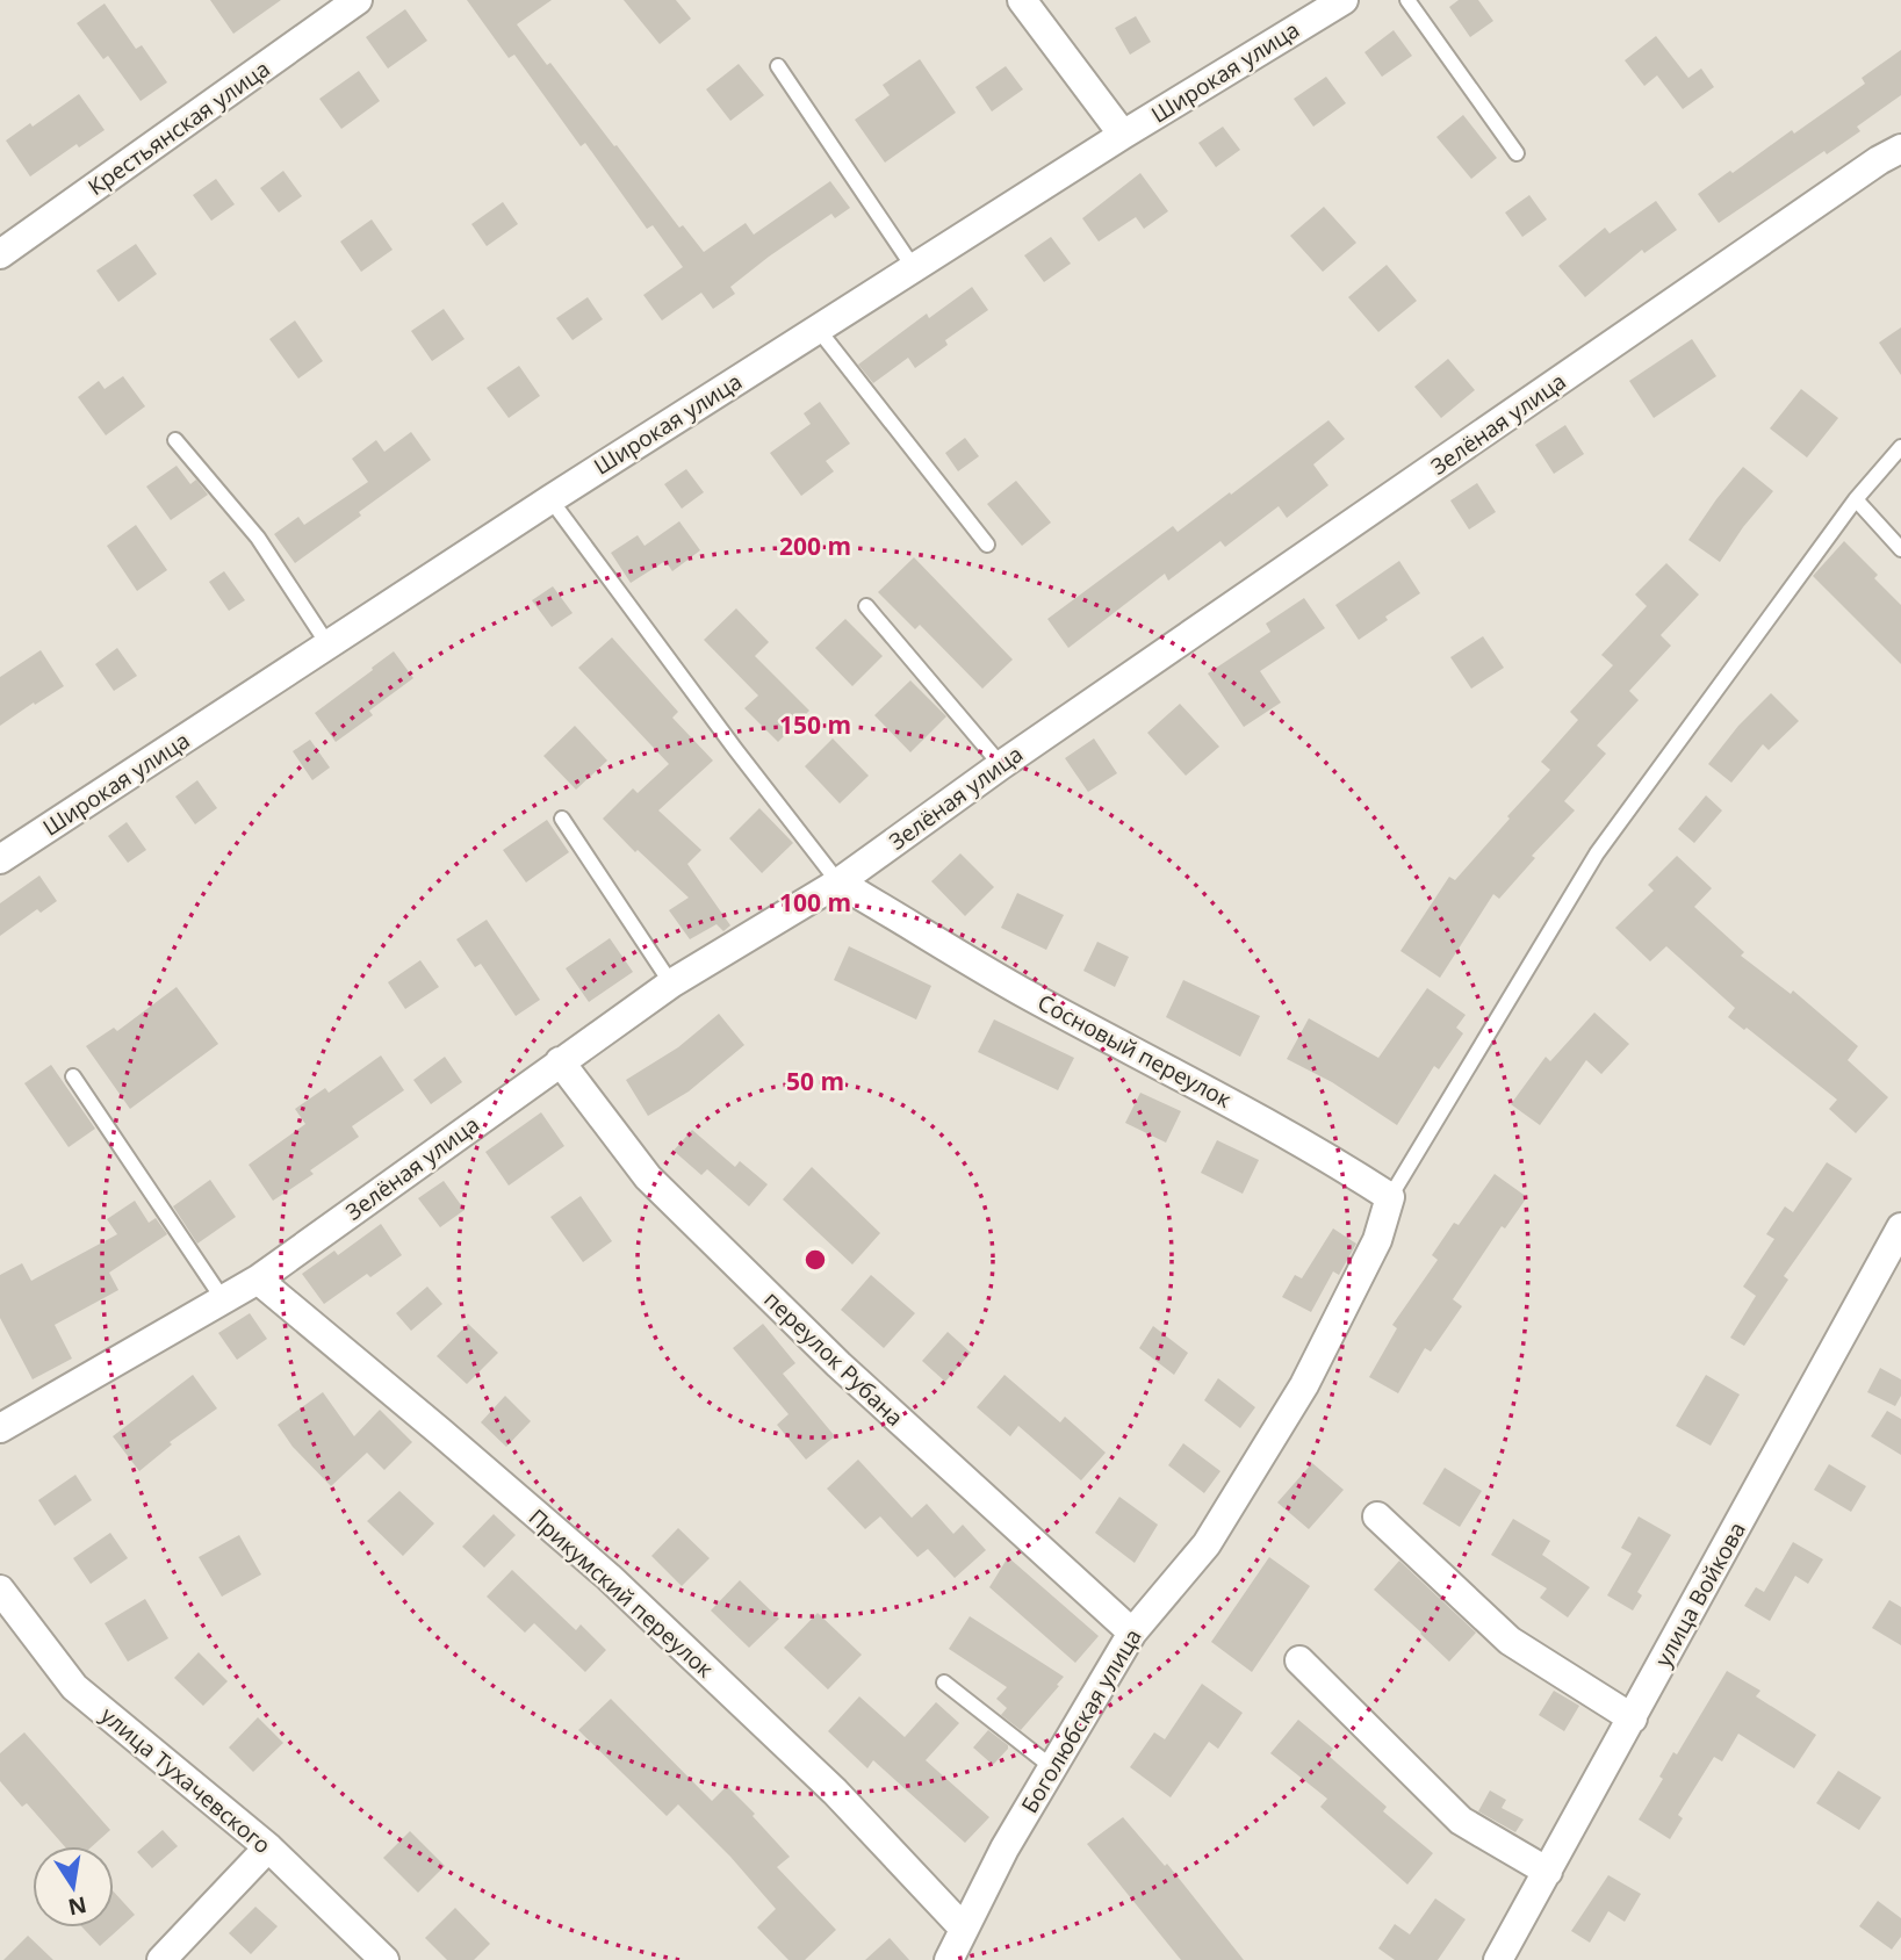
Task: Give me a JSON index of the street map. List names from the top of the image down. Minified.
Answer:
{"streets":{"street":["Широкая улица","Крестьянская улица","Зелёная улица","Сосновый переулок","переулок Рубана","Прикумский переулок","улица Войкова","Боголюбская улица","улица Тухачевского"]},"crossings":[["Зелёная улица","Сосновый переулок"],["Зелёная улица","переулок Рубана"],["Зелёная улица","Прикумский переулок"],["Сосновый переулок","Боголюбская улица"],["переулок Рубана","Боголюбская улица"],["Прикумский переулок","Боголюбская улица"]],"north":"bottom","rings":["200 m","150 m","100 m","50 m"]}
